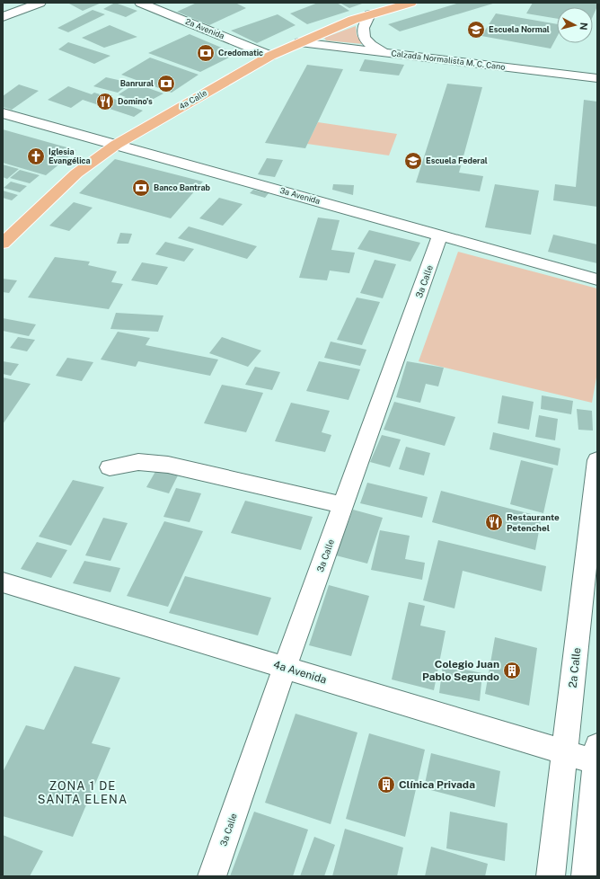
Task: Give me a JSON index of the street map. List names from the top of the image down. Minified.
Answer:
{"streets":{"main road":["4a Calle"],"street":["2a Avenida","Calzada Normalista M. C. Cano","3a Avenida","3a Calle","2a Calle","4a Avenida"]},"crossings":[["2a Avenida","4a Calle"],["Calzada Normalista M. C. Cano","4a Calle"],["4a Calle","3a Avenida"],["3a Avenida","3a Calle"],["3a Calle","4a Avenida"],["2a Calle","4a Avenida"]],"districts":["ZONA 1 DE SANTA ELENA"],"places":{"school or university":["Escuela Normal","Escuela Federal"],"bank":["Credomatic","Banrural","Banco Bantrab"],"restaurant":["Domino's","Restaurante Petenchel"],"church":["Iglesia Evangélica"],"building":["Colegio Juan Pablo Segundo","Clínica Privada"]},"north":"right"}
